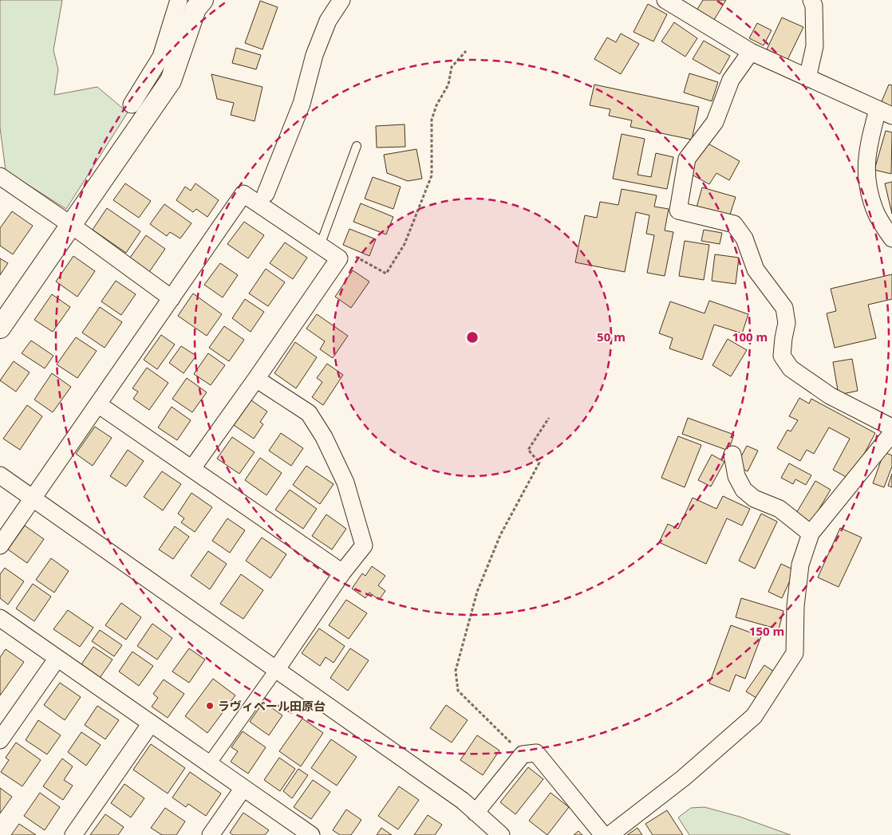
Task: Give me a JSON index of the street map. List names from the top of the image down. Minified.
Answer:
{"places":["ラヴィベール田原台"],"rings":["50 m","100 m","150 m"]}
